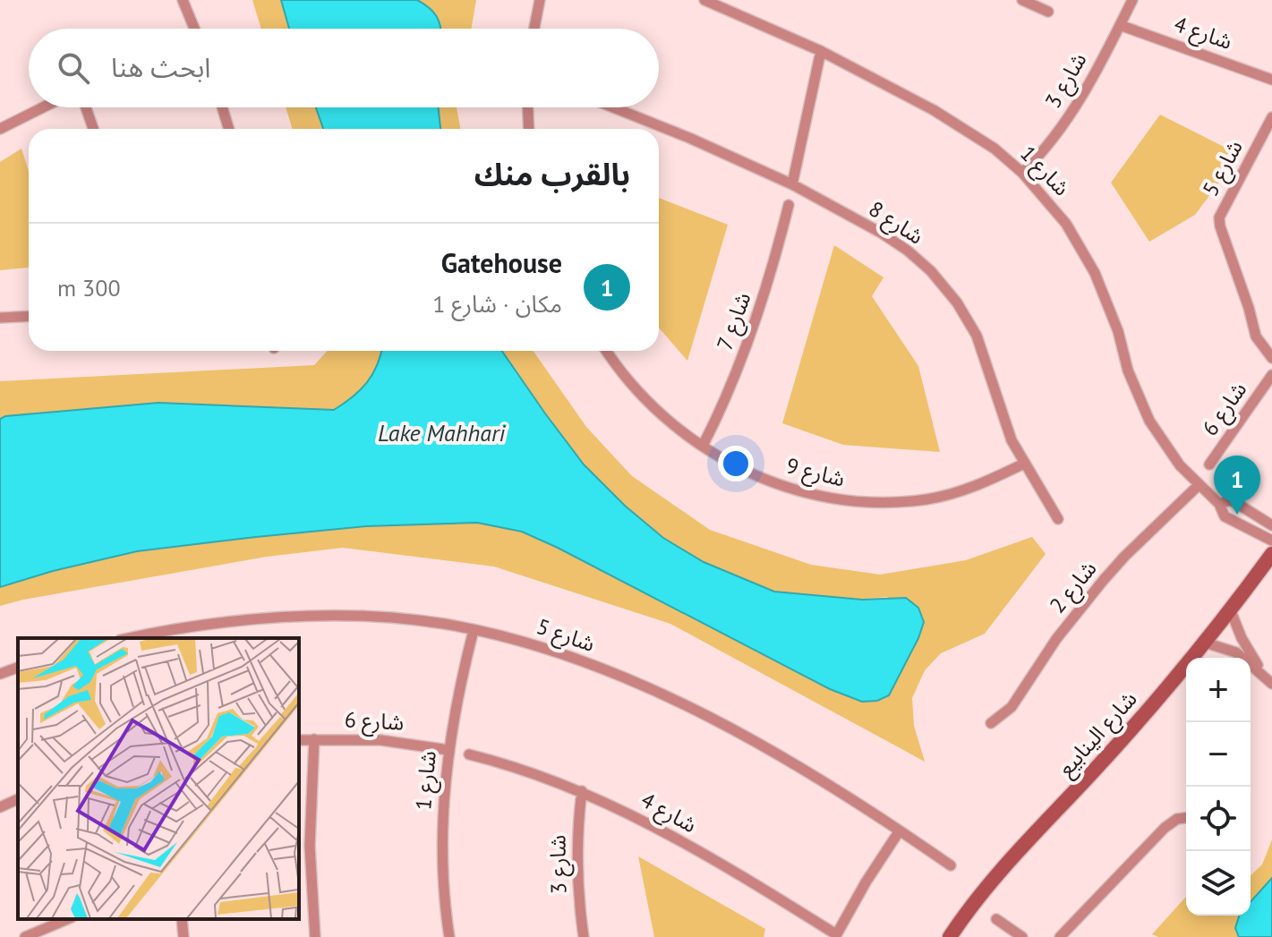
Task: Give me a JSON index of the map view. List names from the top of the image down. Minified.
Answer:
{"streets":{"street":["شارع 4","شارع 3","شارع 5","شارع 1","شارع 8","شارع 7","شارع 6","شارع 9","شارع 2","شارع الينابيع"]},"crossings":[["شارع 4","شارع 3"],["شارع 3","شارع 1"],["شارع 5","شارع 1"],["شارع 1","شارع 6"],["شارع 1","شارع 2"],["شارع 8","شارع 9"],["شارع 7","شارع 9"]],"water":["Lake Mahhari"],"page":{"search":"ابحث هنا","heading":"بالقرب منك","list":[{"mark":"1","name":"Gatehouse","note":"مكان · شارع 1","value":"300 m"}],"pins":"1","map_buttons":["+","−"]}}
